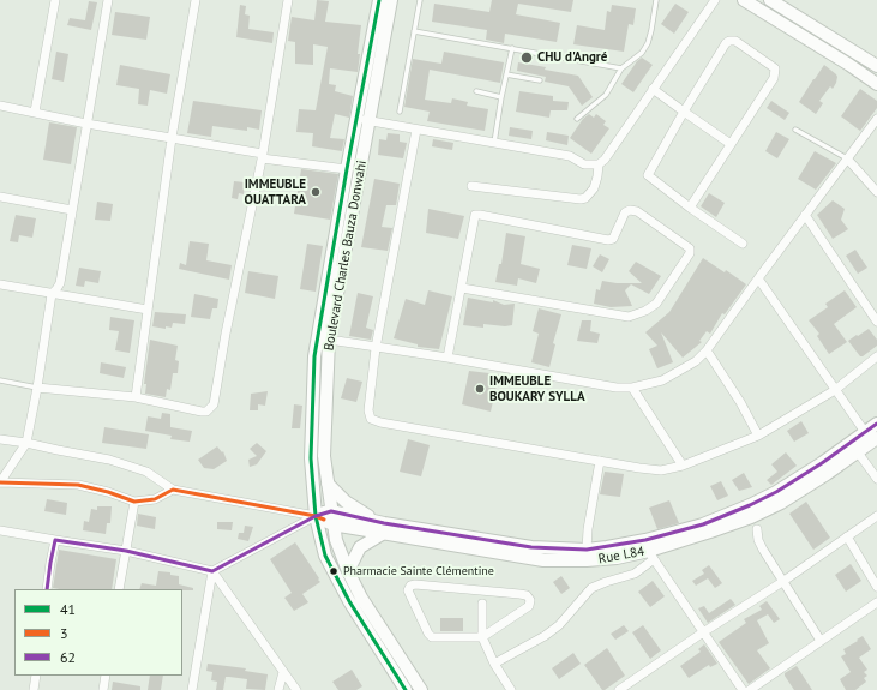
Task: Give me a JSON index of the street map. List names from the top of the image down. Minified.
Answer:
{"streets":{"main road":["Boulevard Charles Bauza Donwahi","Rue L84"]},"crossings":[["Boulevard Charles Bauza Donwahi","Rue L84"]],"places":["CHU d'Angré","IMMEUBLE OUATTARA","IMMEUBLE BOUKARY SYLLA","Pharmacie Sainte Clémentine"],"lines":["transit line 41","transit line 62","transit line 3"],"legend":["41","3","62"]}
